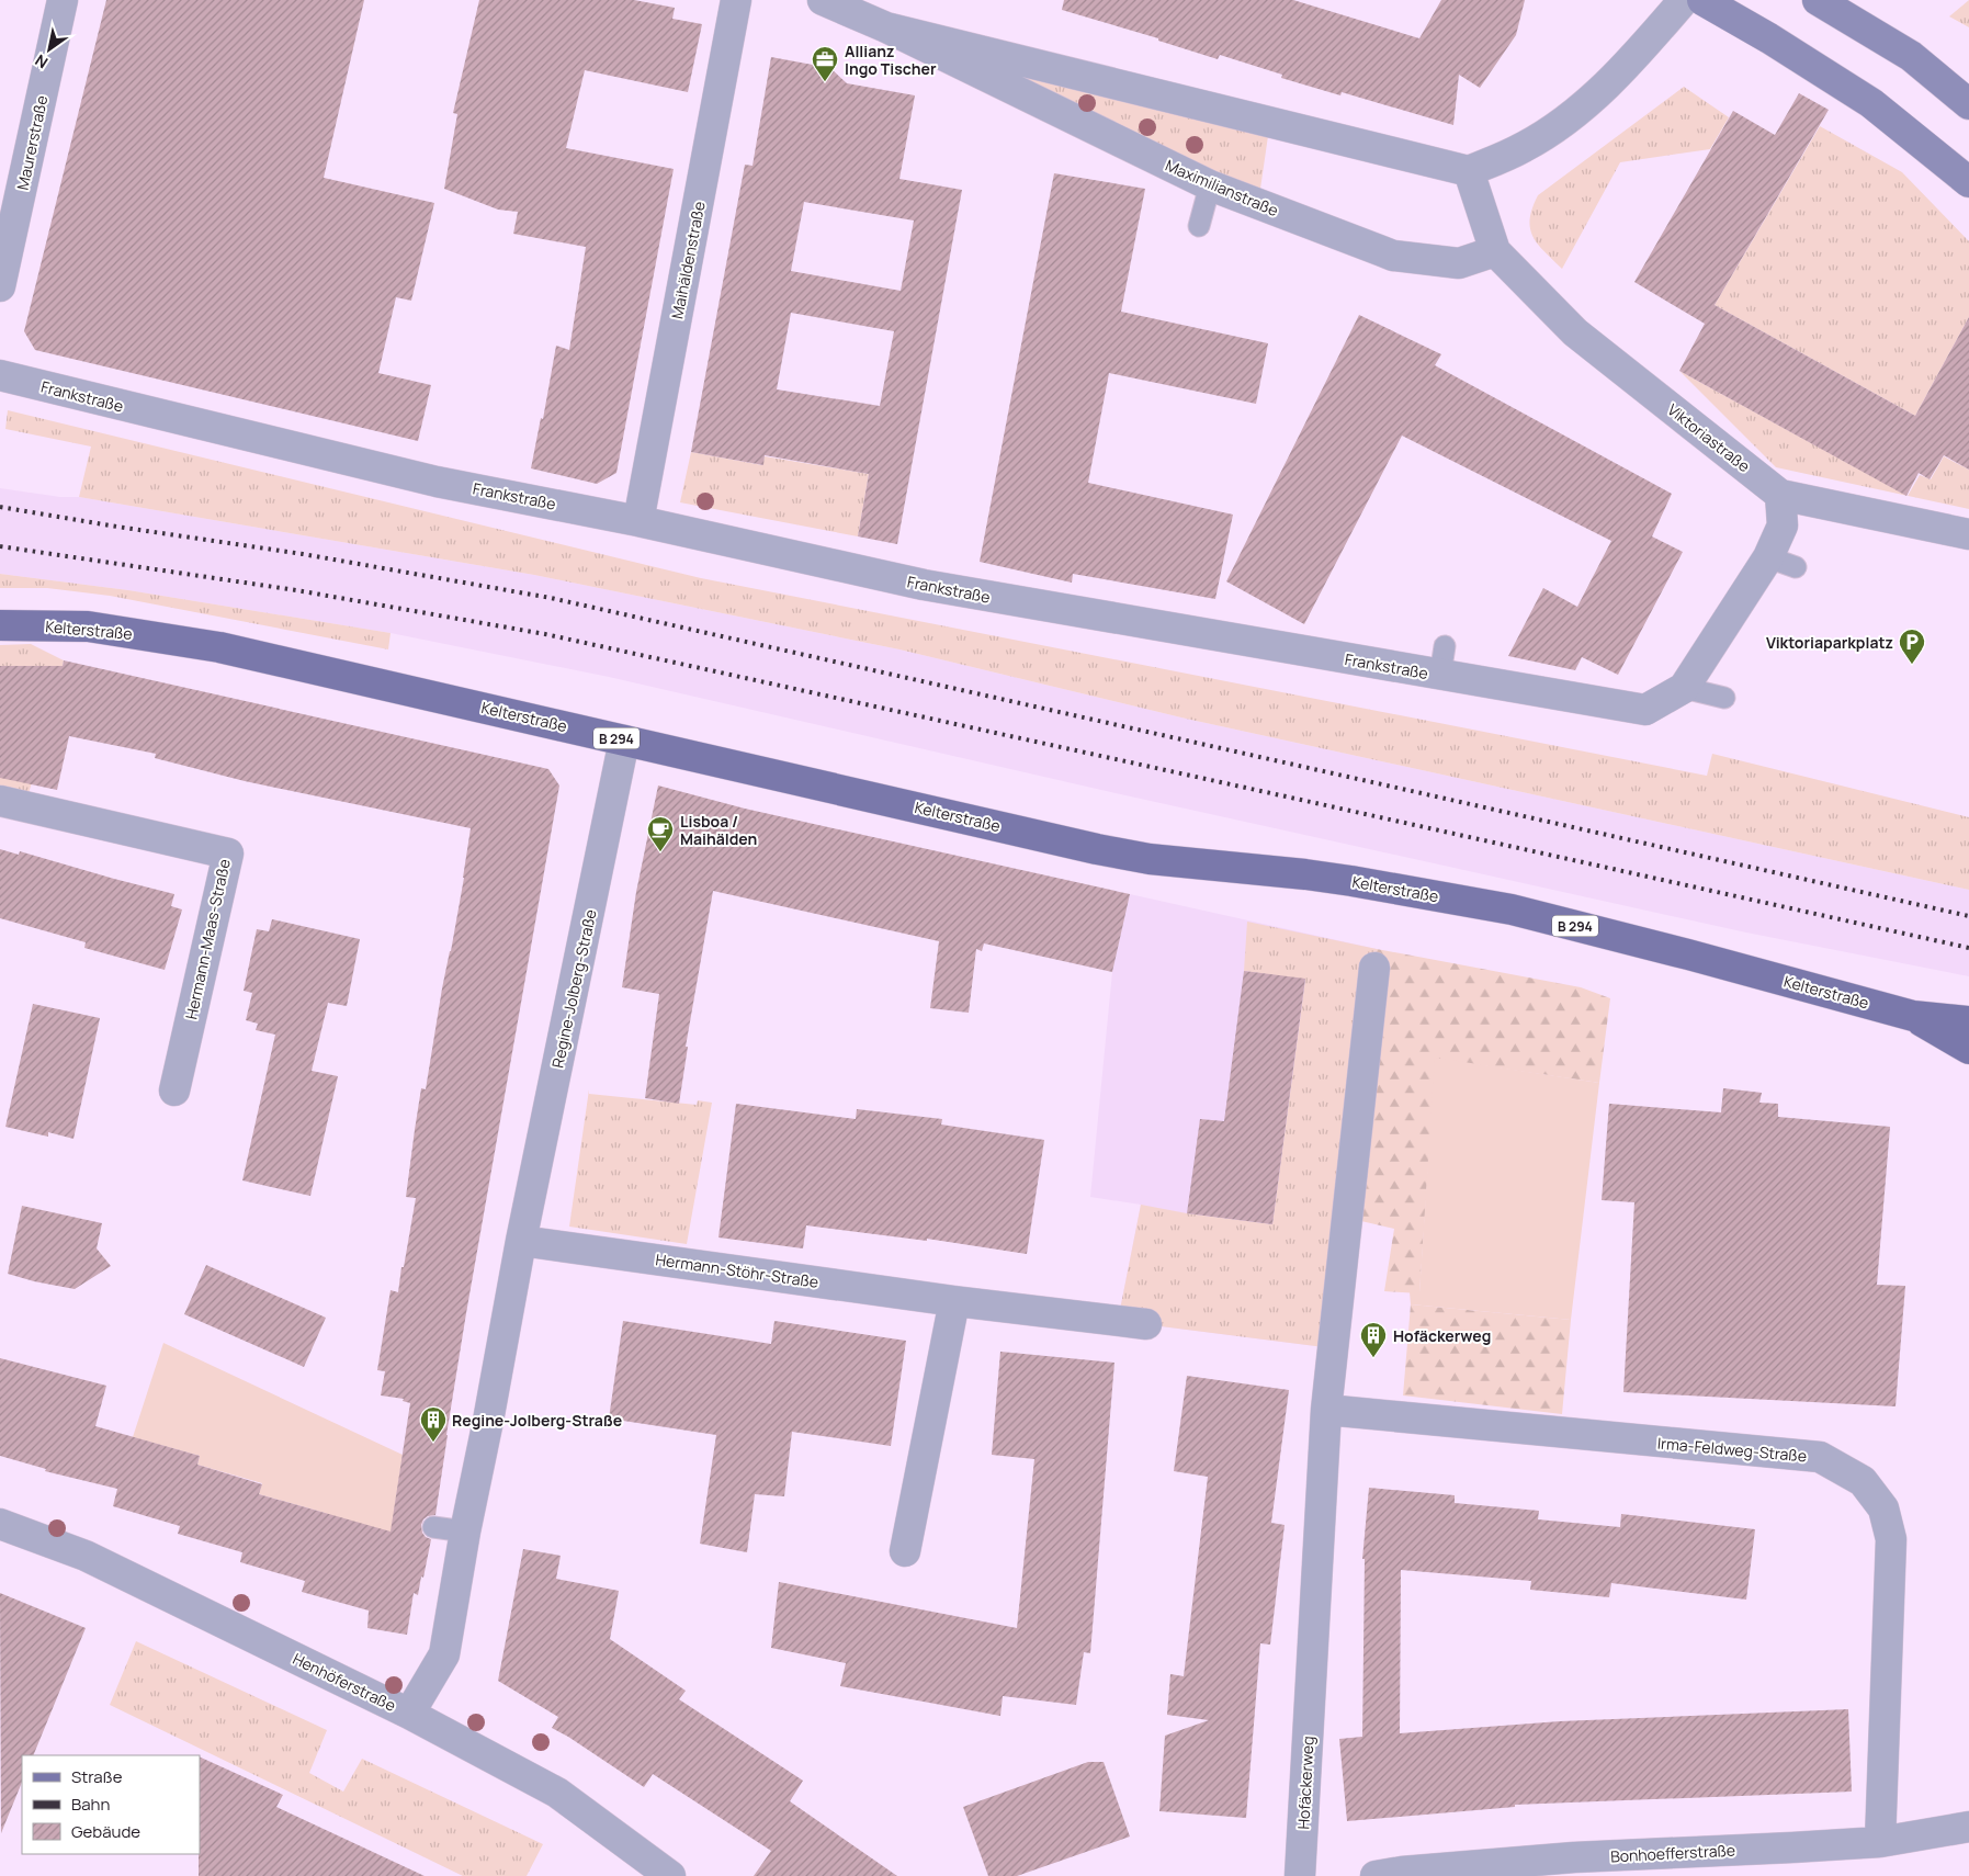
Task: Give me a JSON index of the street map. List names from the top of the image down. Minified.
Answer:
{"streets":{"main road":["Kelterstraße","B 294"],"street":["Maurerstraße","Maximilianstraße","Maihäldenstraße","Frankstraße","Viktoriastraße","Hermann-Maas-Straße","Regine-Jolberg-Straße","Hermann-Stöhr-Straße","Irma-Feldweg-Straße","Henhöferstraße","Hofäckerweg","Bonhoefferstraße"]},"crossings":[["Maximilianstraße","Viktoriastraße"],["Maihäldenstraße","Frankstraße"],["Frankstraße","Viktoriastraße"],["Kelterstraße","Regine-Jolberg-Straße"],["Regine-Jolberg-Straße","Hermann-Stöhr-Straße"],["Regine-Jolberg-Straße","Henhöferstraße"],["Irma-Feldweg-Straße","Hofäckerweg"],["Irma-Feldweg-Straße","Bonhoefferstraße"]],"places":{"office":["Allianz Ingo Tischer"],"parking":["Viktoriaparkplatz"],"cafe":["Lisboa / Maihälden"],"building":["Hofäckerweg","Regine-Jolberg-Straße"]},"legend":["Straße","Bahn","Gebäude"],"north":"bottom left"}
